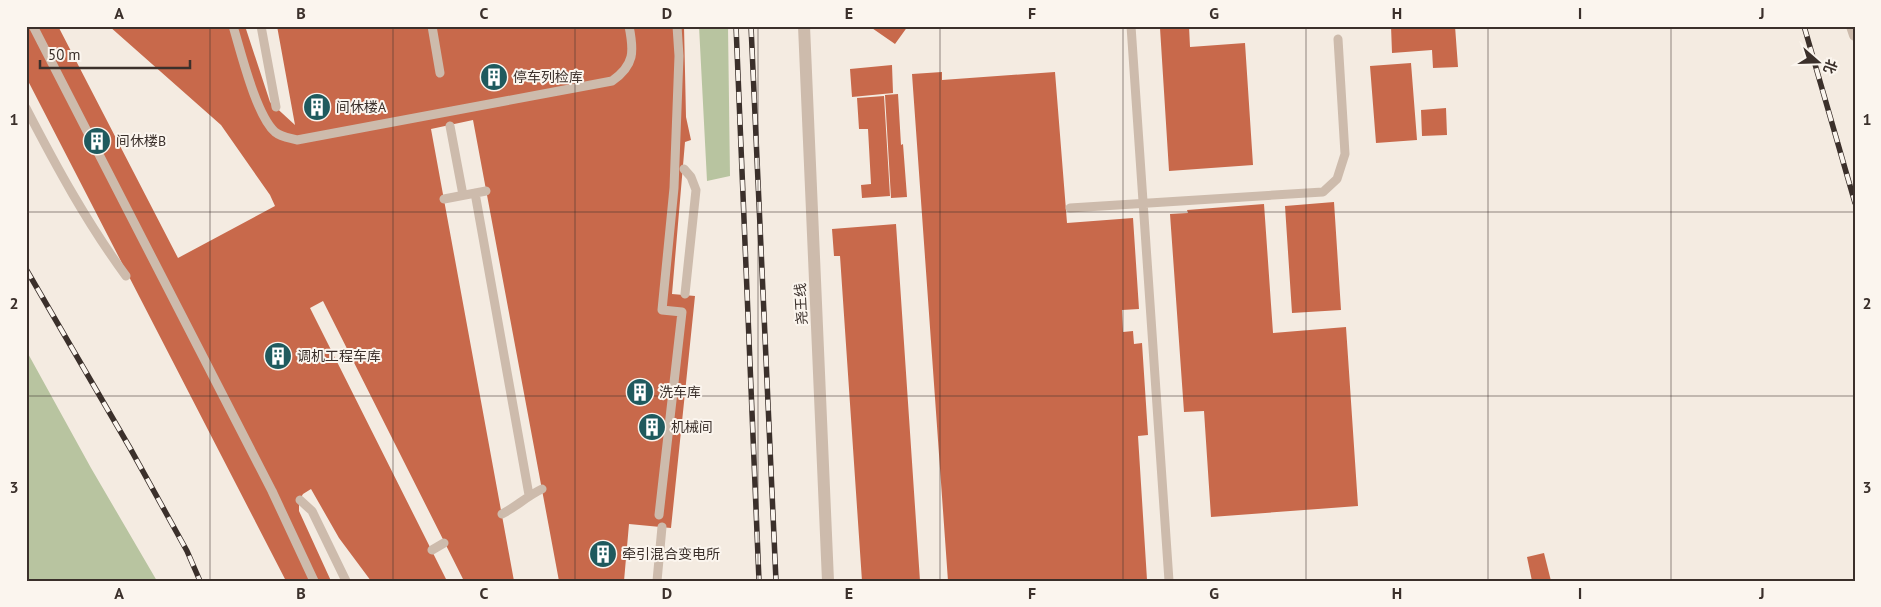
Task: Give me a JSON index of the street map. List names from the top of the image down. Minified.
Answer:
{"streets":{"street":["尧王线"]},"places":{"building":["停车列检库","间休楼A","间休楼B","调机工程车库","洗车库","机械间","牵引混合变电所"]},"scale_bar":"50 m","north":"right","grid":{"columns":["A","B","C","D","E","F","G","H","I","J"],"rows":["1","2","3"]}}
